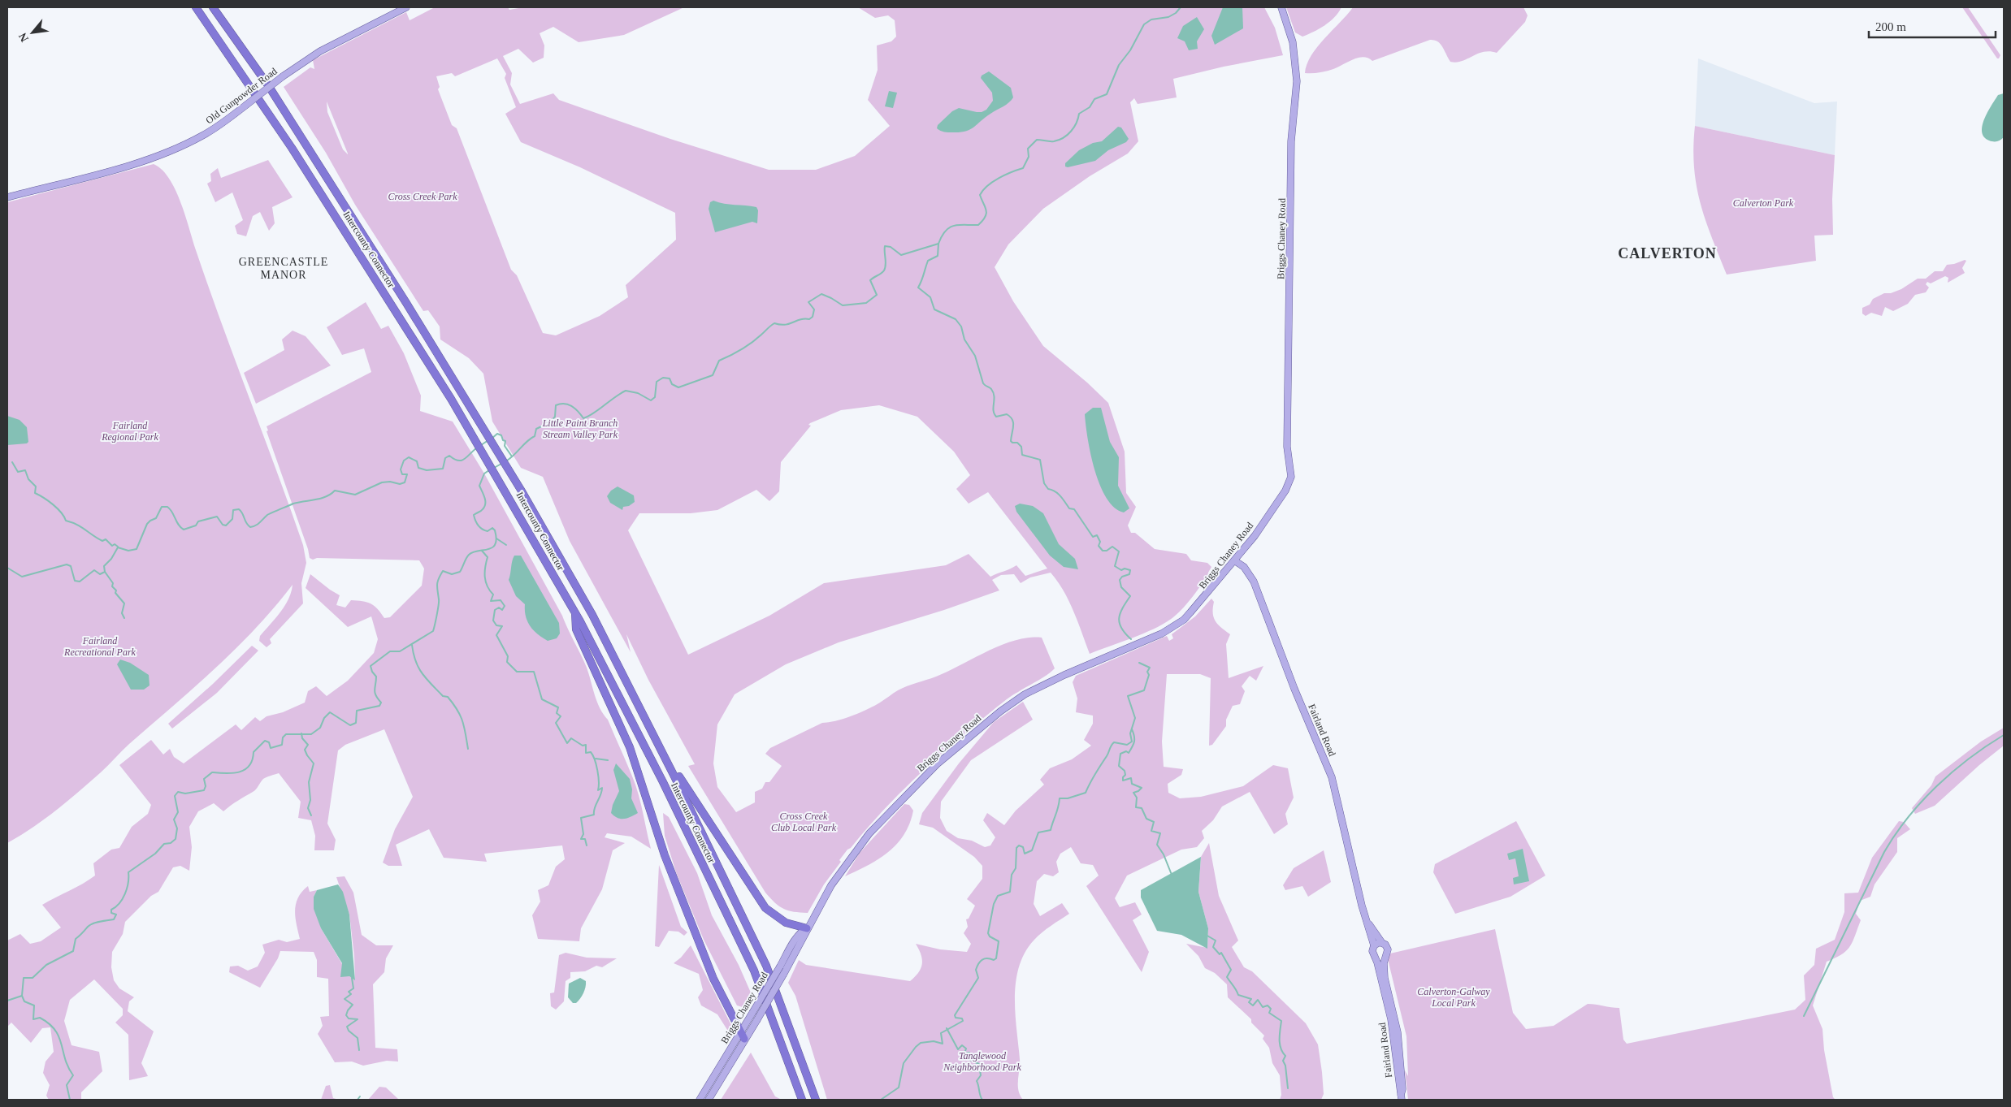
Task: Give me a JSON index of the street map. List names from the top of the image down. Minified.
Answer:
{"streets":{"highway":["Intercounty Connector"],"main road":["Old Gunpowder Road","Briggs Chaney Road","Fairland Road"]},"crossings":[["Briggs Chaney Road","Fairland Road"]],"districts":["CALVERTON","GREENCASTLE MANOR"],"parks":["Cross Creek Park","Calverton Park","Little Paint Branch Stream Valley Park","Fairland Regional Park","Fairland Recreational Park","Cross Creek Club Local Park","Calverton-Galway Local Park","Tanglewood Neighborhood Park"],"scale_bar":"200 m","north":"bottom left"}
